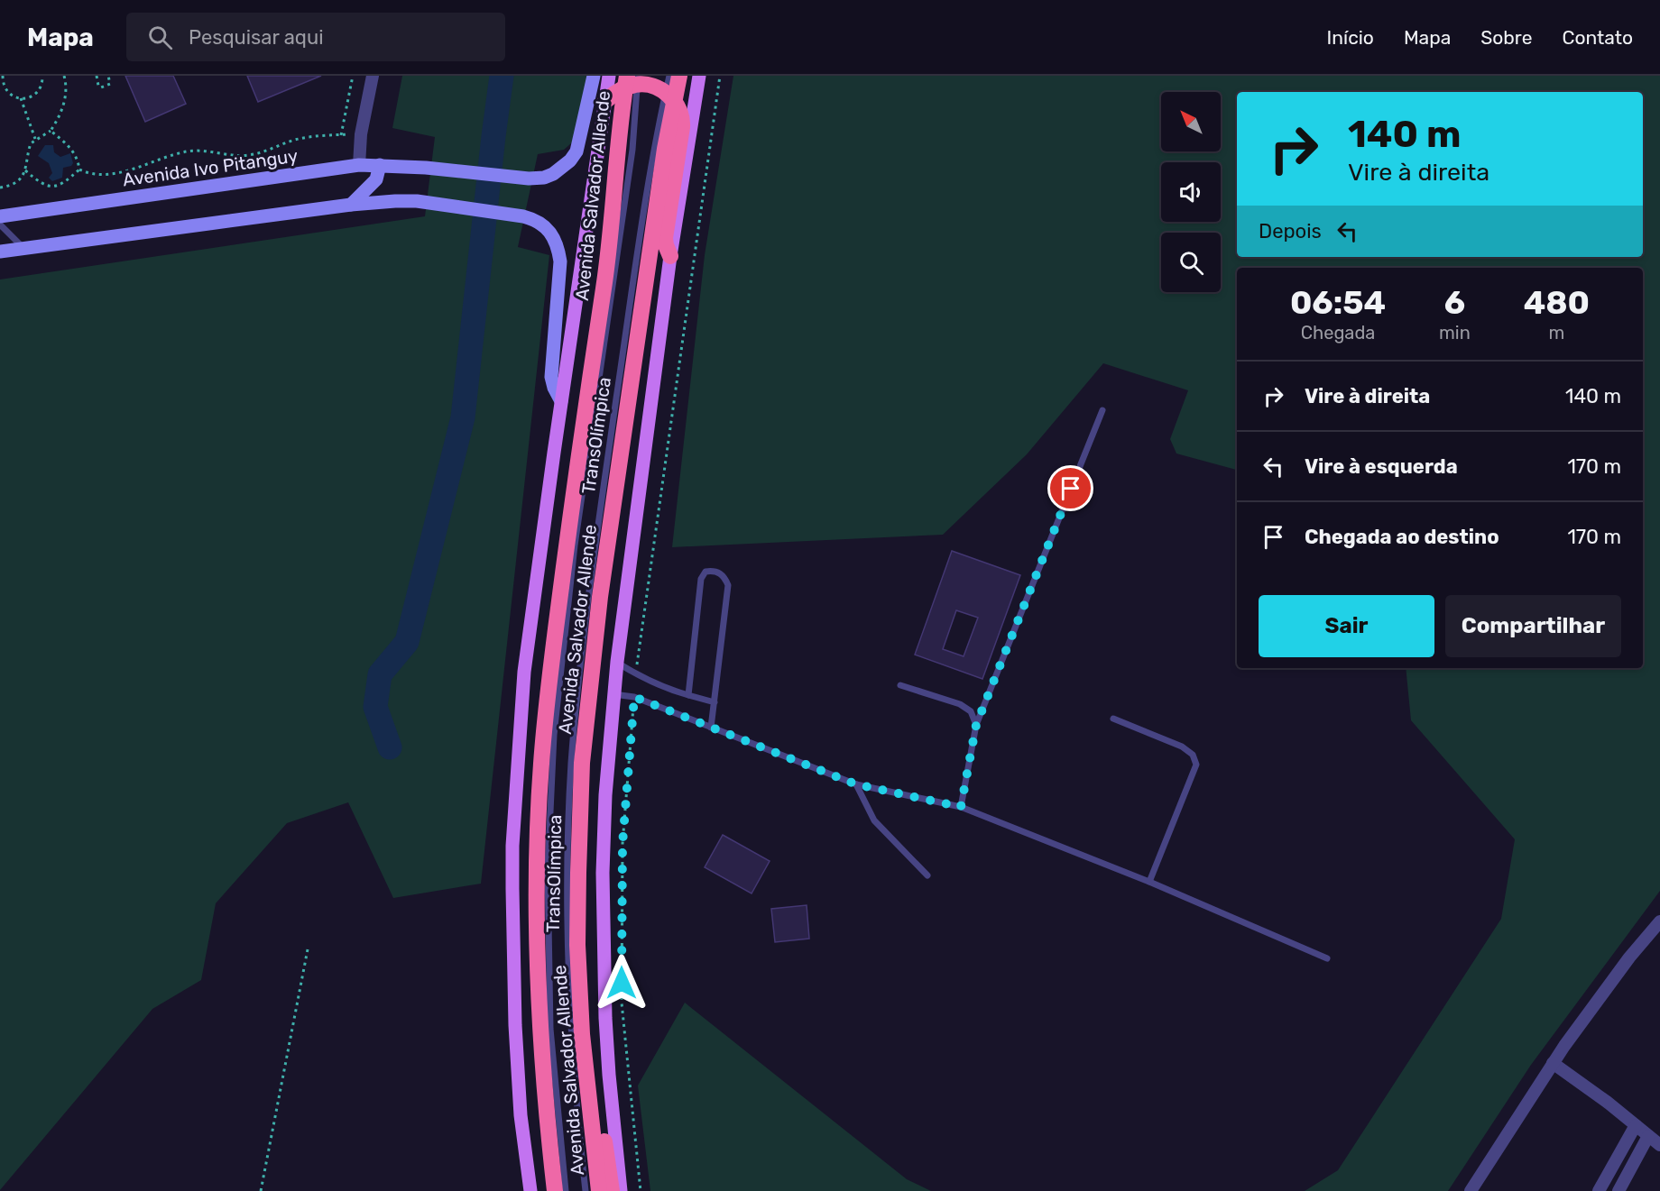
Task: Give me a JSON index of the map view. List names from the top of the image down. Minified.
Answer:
{"streets":{"highway":["Avenida Salvador Allende"],"street":["Avenida Ivo Pitanguy"],"lane":["TransOlímpica"]},"crossings":[["Avenida Salvador Allende","TransOlímpica"]],"north":"top left","page":{"header":"Mapa","search":"Pesquisar aqui","nav":["Início","Mapa","Sobre","Contato"],"turn":["140 m","Vire à direita"],"then":"Depois","eta":["06:54","Chegada","6","min","480","m"],"list":[{"name":"Vire à direita","value":"140 m"},{"name":"Vire à esquerda","value":"170 m"},{"name":"Chegada ao destino","value":"170 m"}],"buttons":["Sair","Compartilhar"]}}
